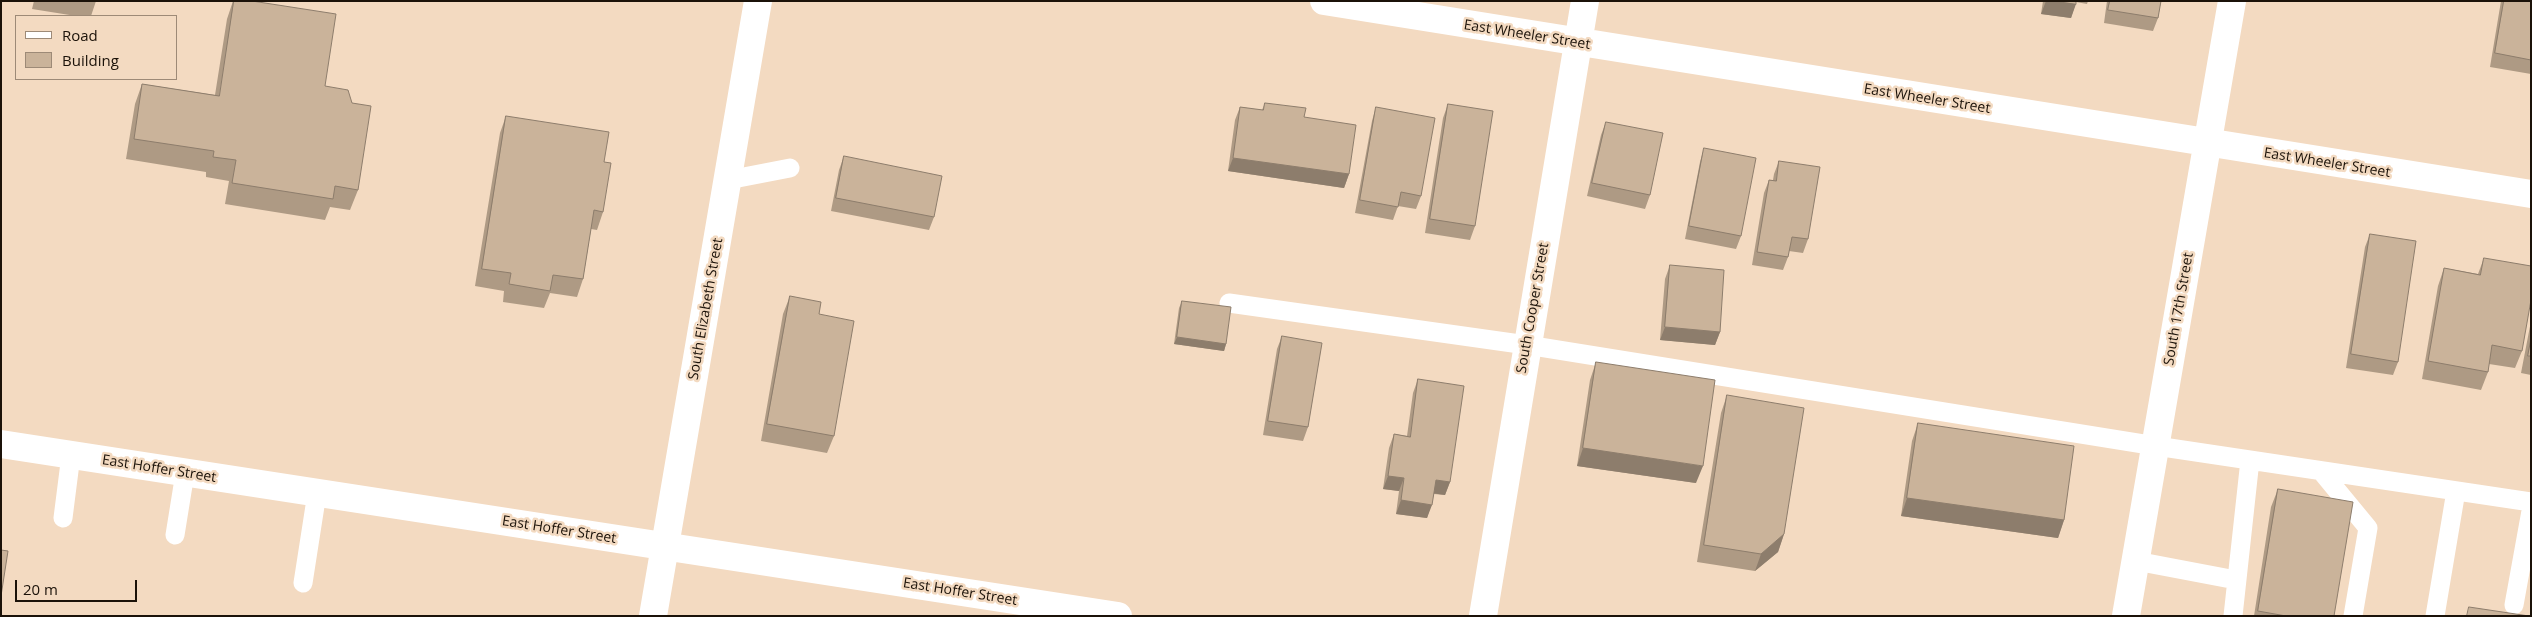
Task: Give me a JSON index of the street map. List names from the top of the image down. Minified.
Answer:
{"streets":{"street":["East Wheeler Street","South Cooper Street","South Elizabeth Street","South 17th Street","East Hoffer Street"]},"crossings":[["East Wheeler Street","South Cooper Street"],["East Wheeler Street","South 17th Street"],["South Elizabeth Street","East Hoffer Street"]],"legend":["Road","Building"],"scale_bar":"20 m"}
